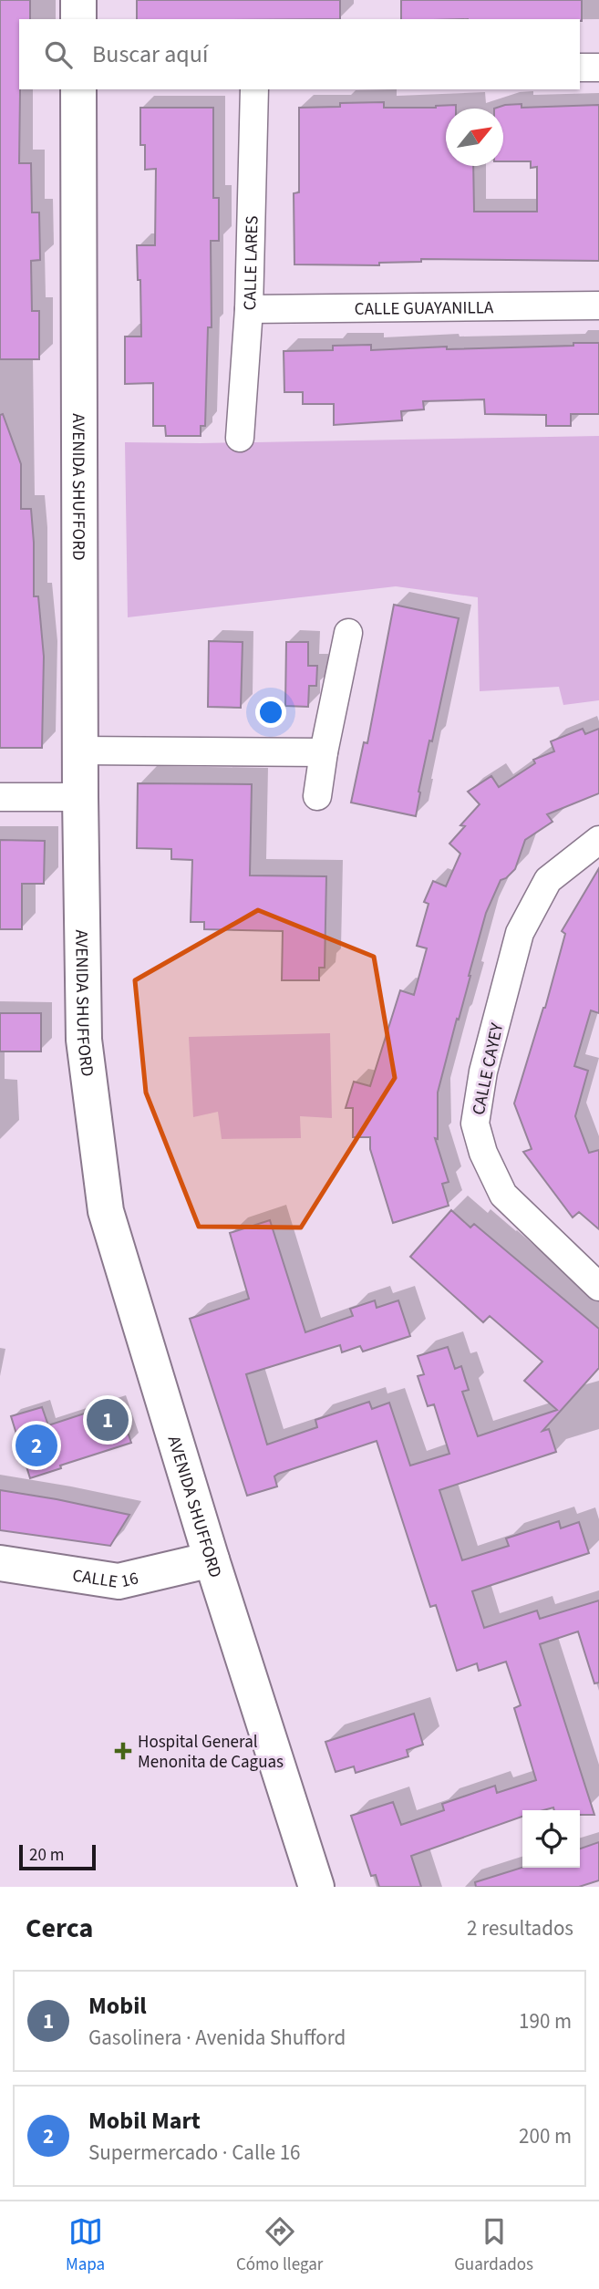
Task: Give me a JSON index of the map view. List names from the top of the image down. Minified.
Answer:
{"streets":{"street":["CALLE LARES","CALLE GUAYANILLA","AVENIDA SHUFFORD","CALLE CAYEY","CALLE 16"]},"crossings":[["CALLE LARES","CALLE GUAYANILLA"],["AVENIDA SHUFFORD","CALLE 16"]],"places":{"health":["Hospital General Menonita de Caguas"]},"scale_bar":"20 m","north":"top right","page":{"search":"Buscar aquí","pins":["1","2"],"scale":"20 m","heading":["Cerca","2 resultados"],"list":[{"mark":"1","name":"Mobil","note":"Gasolinera · Avenida Shufford","value":"190 m"},{"mark":"2","name":"Mobil Mart","note":"Supermercado · Calle 16","value":"200 m"}],"nav":["Mapa","Cómo llegar","Guardados"]}}
